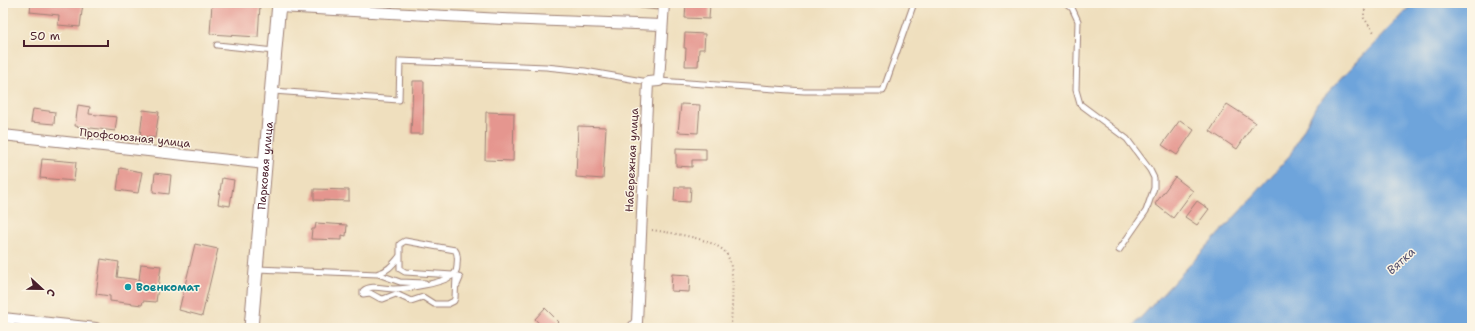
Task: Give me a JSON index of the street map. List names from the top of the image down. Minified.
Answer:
{"streets":{"street":["Профсоюзная улица","Набережная улица","Парковая улица"]},"crossings":[["Профсоюзная улица","Парковая улица"]],"water":["Вятка"],"places":["Военкомат"],"scale_bar":"50 m","north":"right"}
